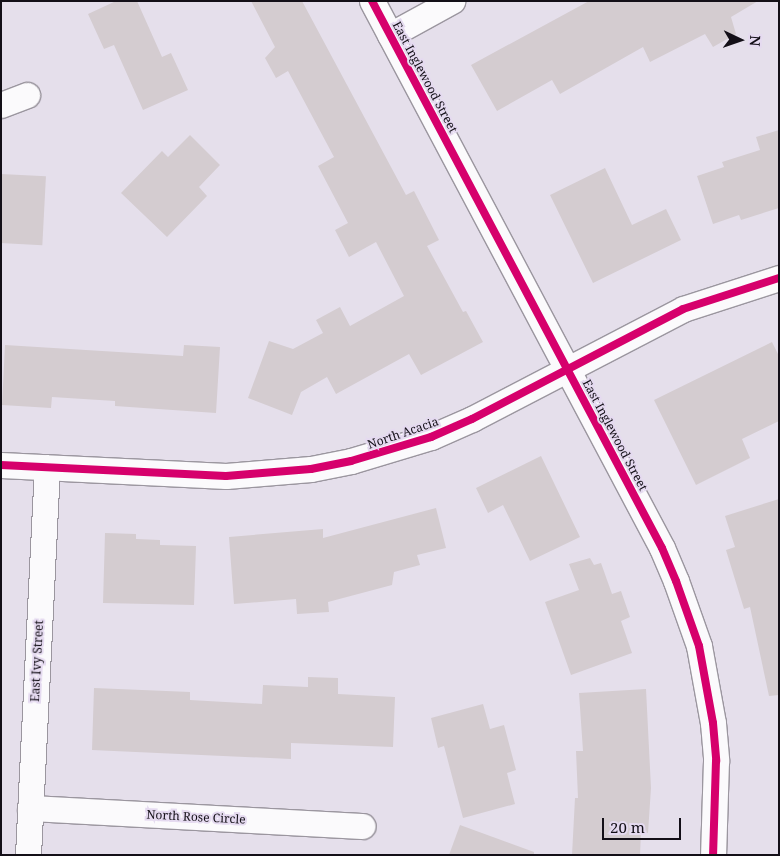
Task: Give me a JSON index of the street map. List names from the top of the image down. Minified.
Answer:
{"streets":{"street":["East Inglewood Street","North Acacia","East Ivy Street","North Rose Circle"]},"crossings":[["East Inglewood Street","North Acacia"],["North Acacia","East Ivy Street"],["East Ivy Street","North Rose Circle"]],"scale_bar":"20 m","north":"right"}
